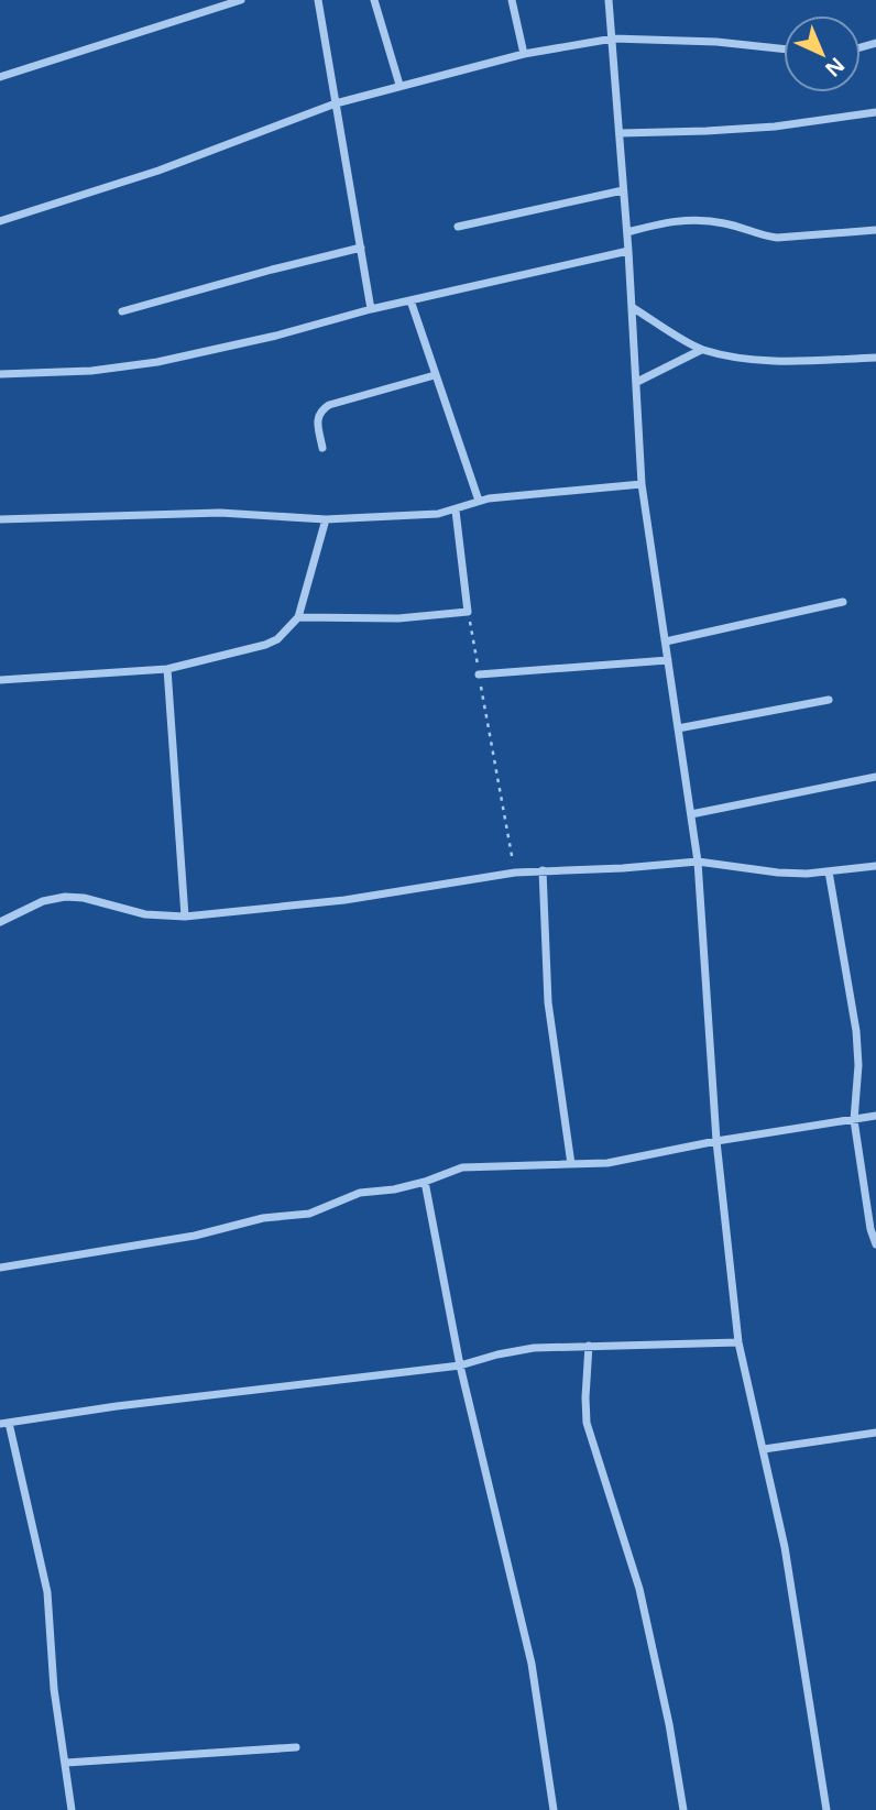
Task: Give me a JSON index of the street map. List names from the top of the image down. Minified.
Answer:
{"north":"bottom right"}
